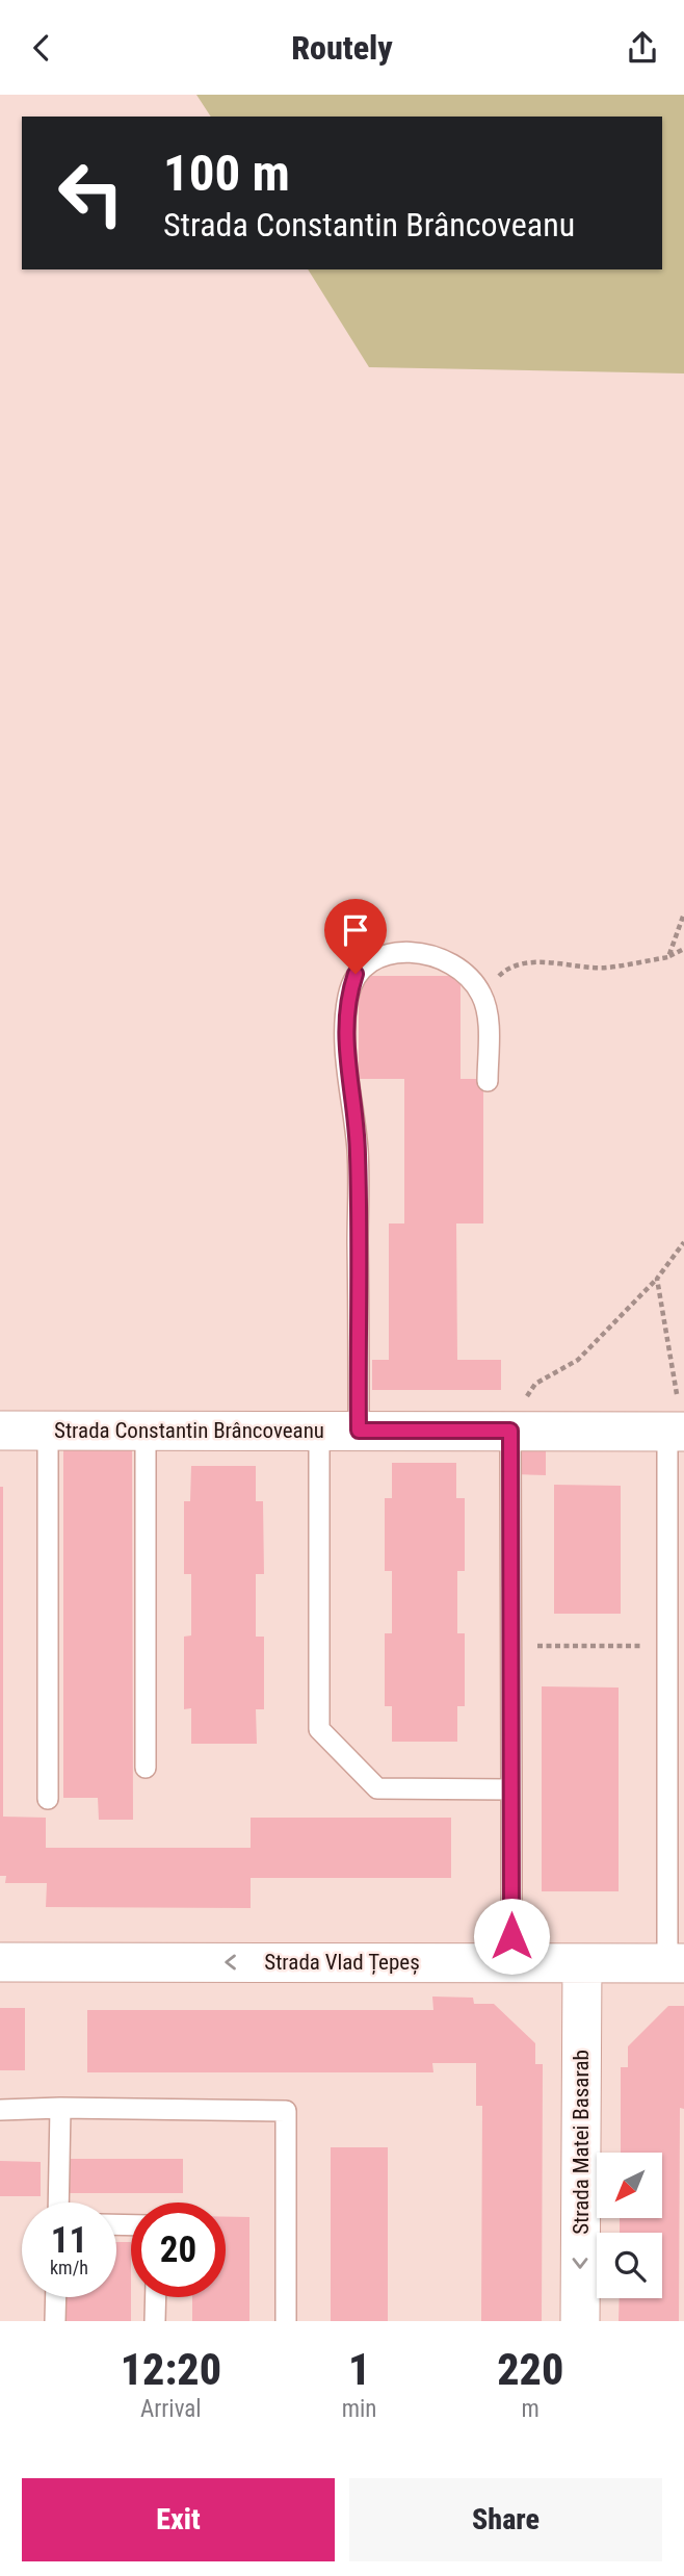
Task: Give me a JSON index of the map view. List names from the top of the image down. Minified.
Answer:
{"streets":{"street":["Strada Constantin Brâncoveanu","Strada Vlad Țepeș","Strada Matei Basarab"]},"crossings":[["Strada Vlad Țepeș","Strada Matei Basarab"]],"one_way":["Strada Vlad Țepeș","Strada Matei Basarab"],"north":"bottom left","page":{"header":"Routely","turn":["100 m","Strada Constantin Brâncoveanu"],"speed":"11 km/h","limit":"20","eta":["12:20","Arrival","1","min","220","m"],"buttons":["Exit","Share"]}}
